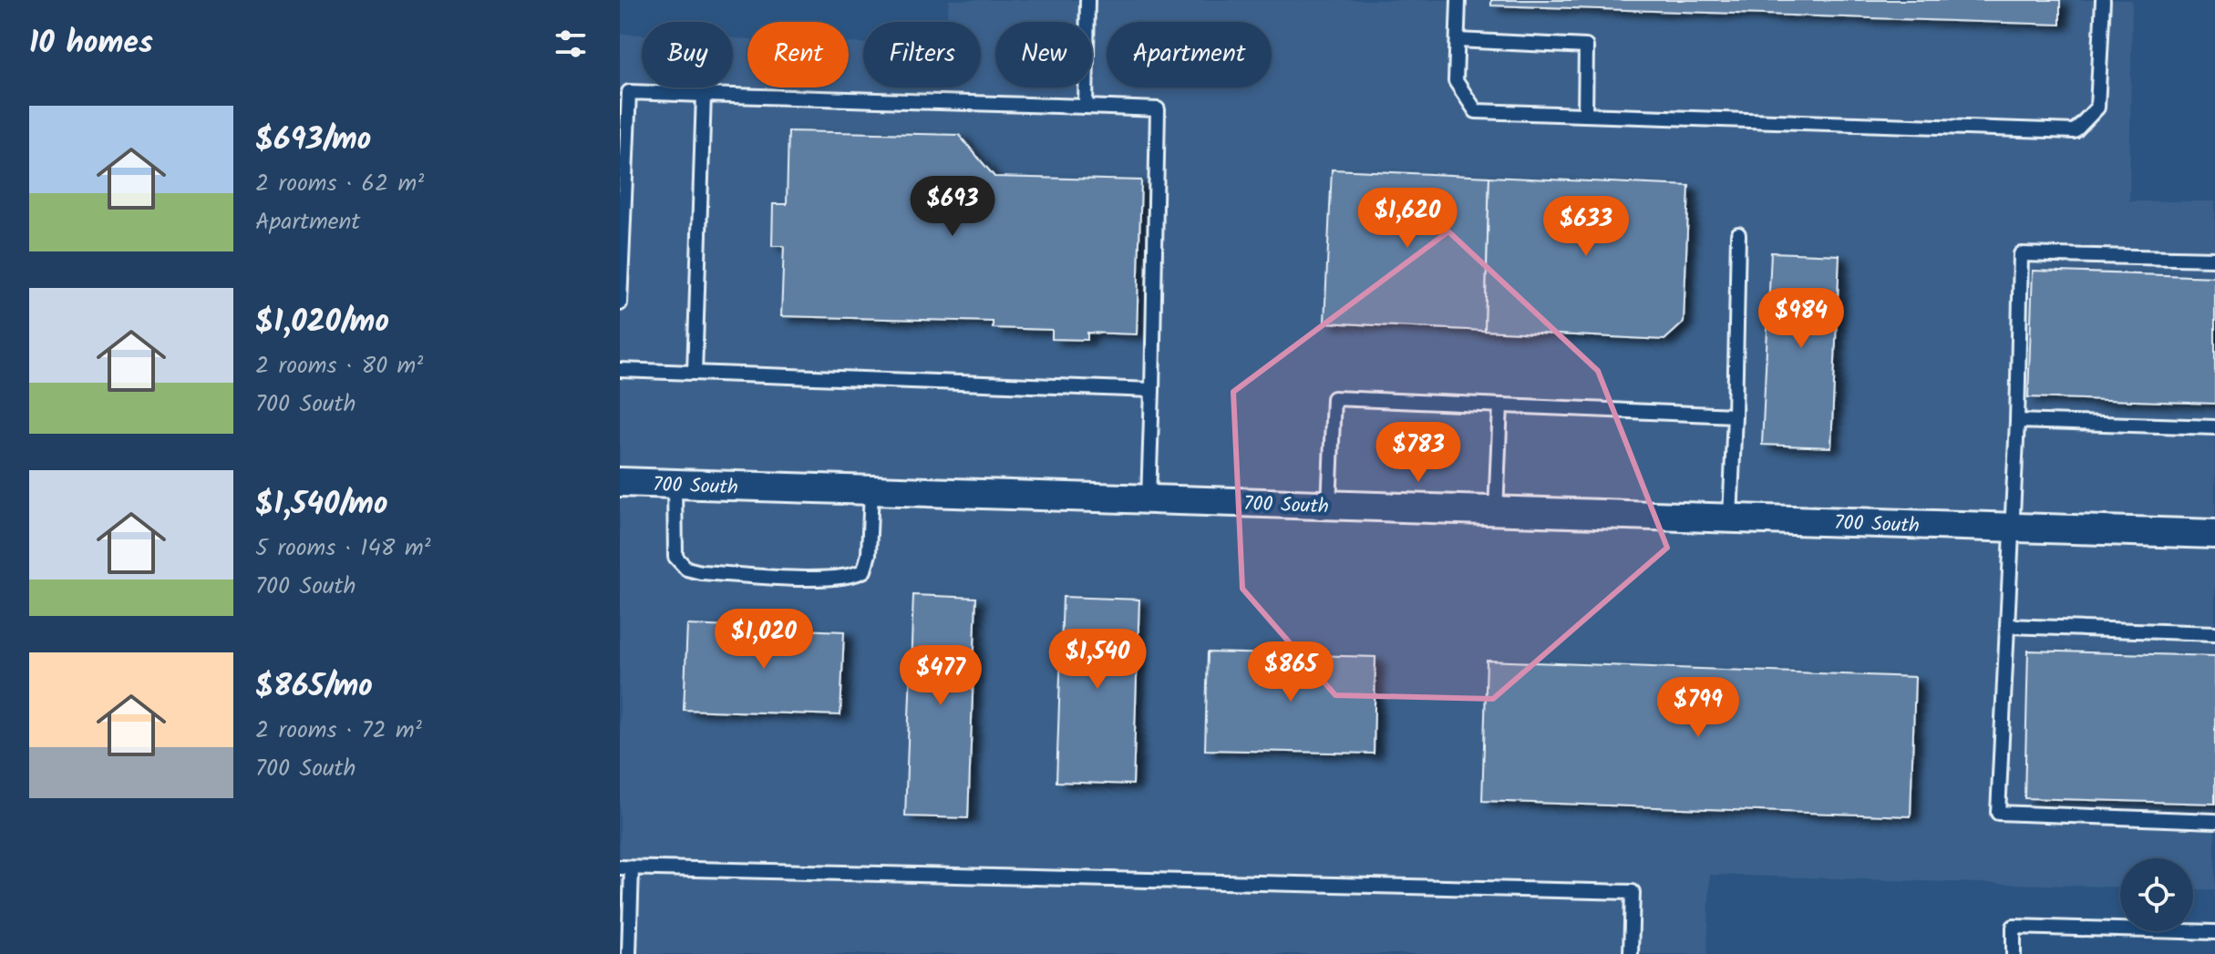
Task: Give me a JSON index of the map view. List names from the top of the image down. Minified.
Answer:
{"streets":{"street":["700 South"]},"page":{"heading":"10 homes","chip":["Buy","Rent","Filters","New","Apartment"],"list":[{"name":"$693/mo","note":"2 rooms · 62 m² · Apartment"},{"name":"$1,020/mo","note":"2 rooms · 80 m² · 700 South"},{"name":"$1,540/mo","note":"5 rooms · 148 m² · 700 South"},{"name":"$865/mo","note":"2 rooms · 72 m² · 700 South"}],"price":["$693","$1,620","$633","$984","$783","$1,020","$1,540","$865","$477","$799"]}}
